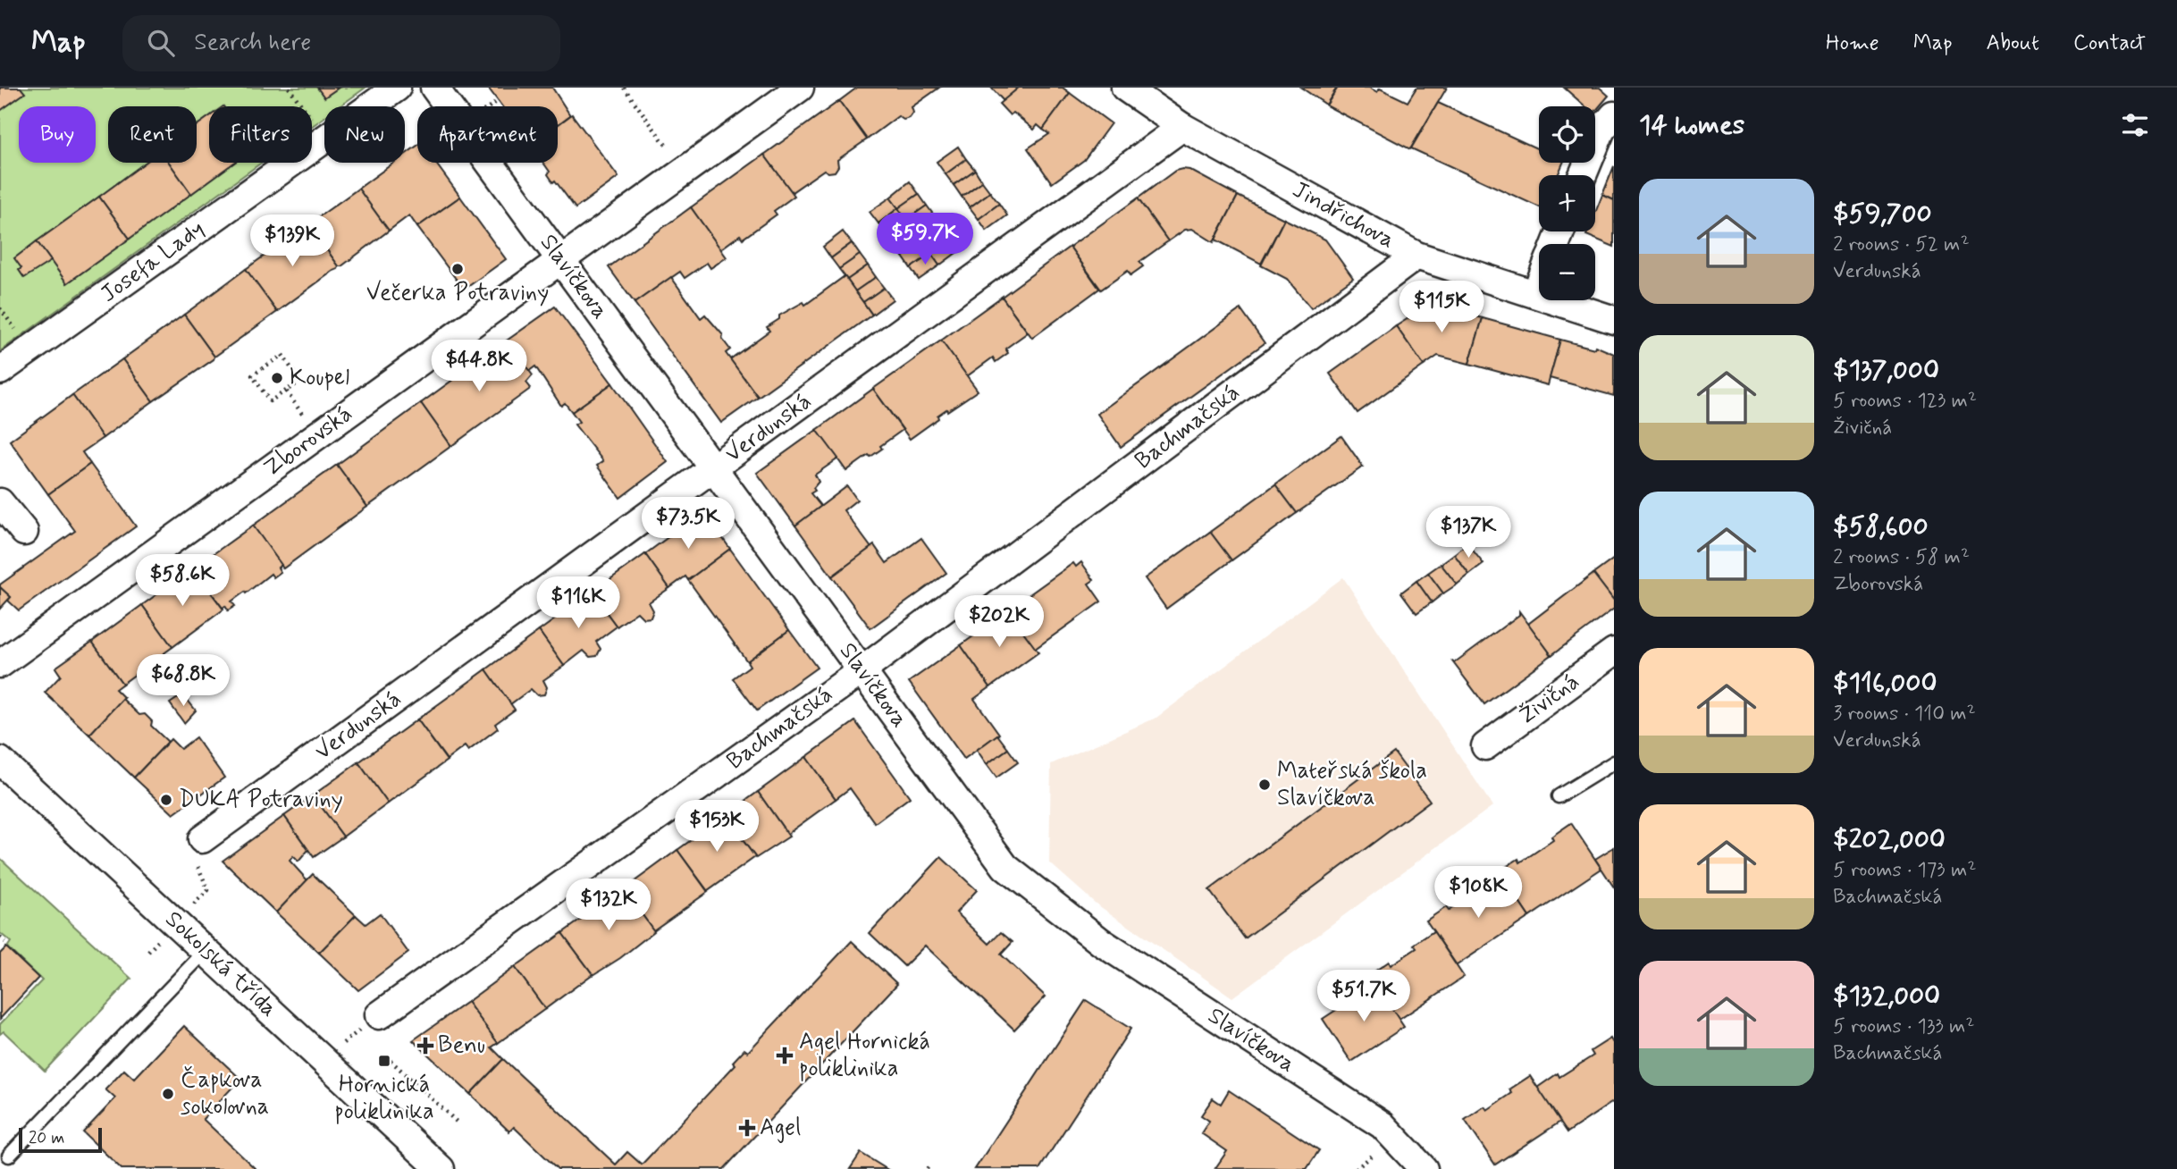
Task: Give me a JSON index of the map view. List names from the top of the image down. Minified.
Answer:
{"streets":{"street":["Jindřichova","Josefa Lady","Slavíčkova","Bachmačská","Verdunská","Zborovská","Živičná","Sokolská třída"]},"crossings":[["Jindřichova","Bachmačská"],["Jindřichova","Verdunská"],["Slavíčkova","Bachmačská"],["Slavíčkova","Verdunská"],["Slavíčkova","Zborovská"]],"places":{"other":["Večerka Potraviny","Koupel","Mateřská škola Slavíčkova","DUKA Potraviny","Čapkova sokolovna"],"health":["Benu","Agel Hornická poliklinika","Agel"],"transit":["Hornická poliklinika"]},"scale_bar":"20 m","page":{"header":"Map","search":"Search here","nav":["Home","Map","About","Contact"],"heading":"14 homes","map_buttons":["+","−"],"chip":["Buy","Rent","Filters","New","Apartment"],"list":[{"name":"$59,700","note":"2 rooms · 52 m² · Verdunská"},{"name":"$137,000","note":"5 rooms · 123 m² · Živičná"},{"name":"$58,600","note":"2 rooms · 58 m² · Zborovská"},{"name":"$116,000","note":"3 rooms · 110 m² · Verdunská"},{"name":"$202,000","note":"5 rooms · 173 m² · Bachmačská"},{"name":"$132,000","note":"5 rooms · 133 m² · Bachmačská"}],"price":["$59.7K","$139K","$115K","$44.8K","$73.5K","$137K","$58.6K","$116K","$202K","$68.8K","$153K","$108K","$132K","$51.7K"],"scale":"20 m"}}
